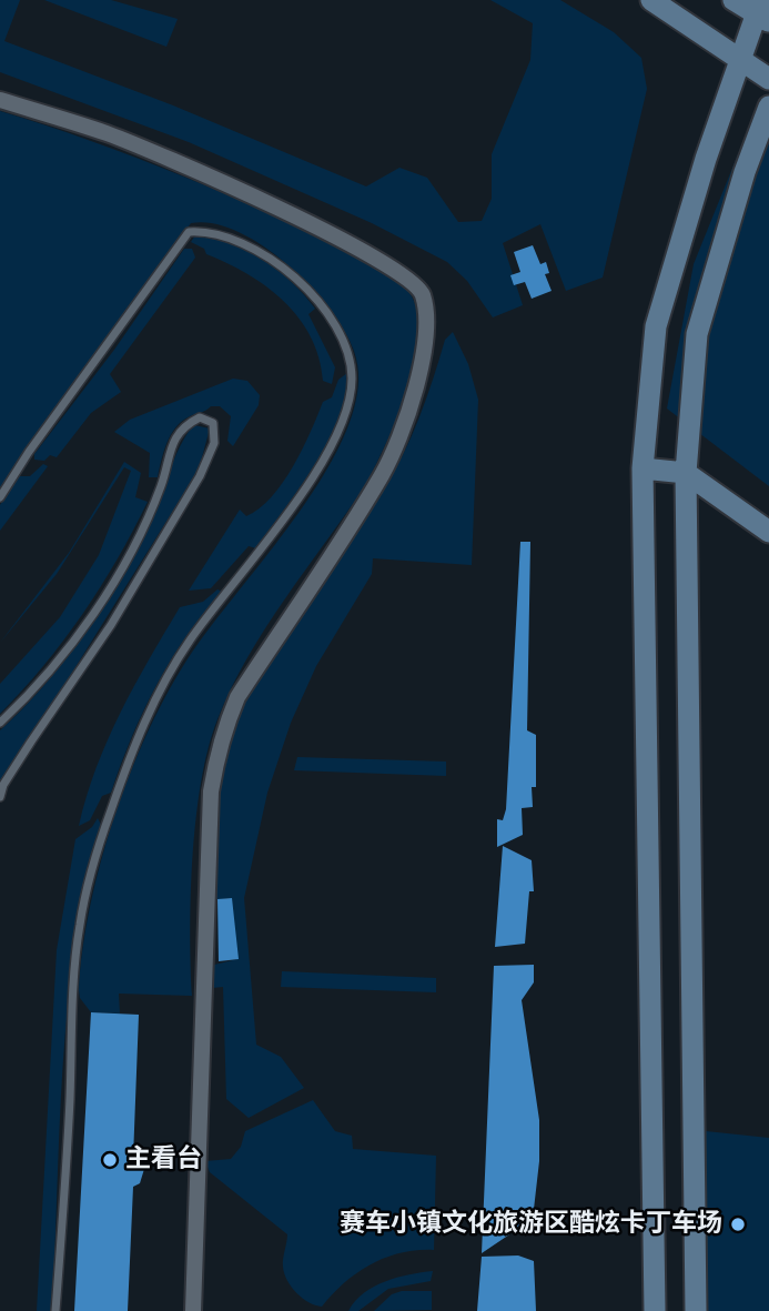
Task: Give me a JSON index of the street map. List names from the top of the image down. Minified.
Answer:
{"places":["主看台","赛车小镇文化旅游区酷炫卡丁车场"]}
